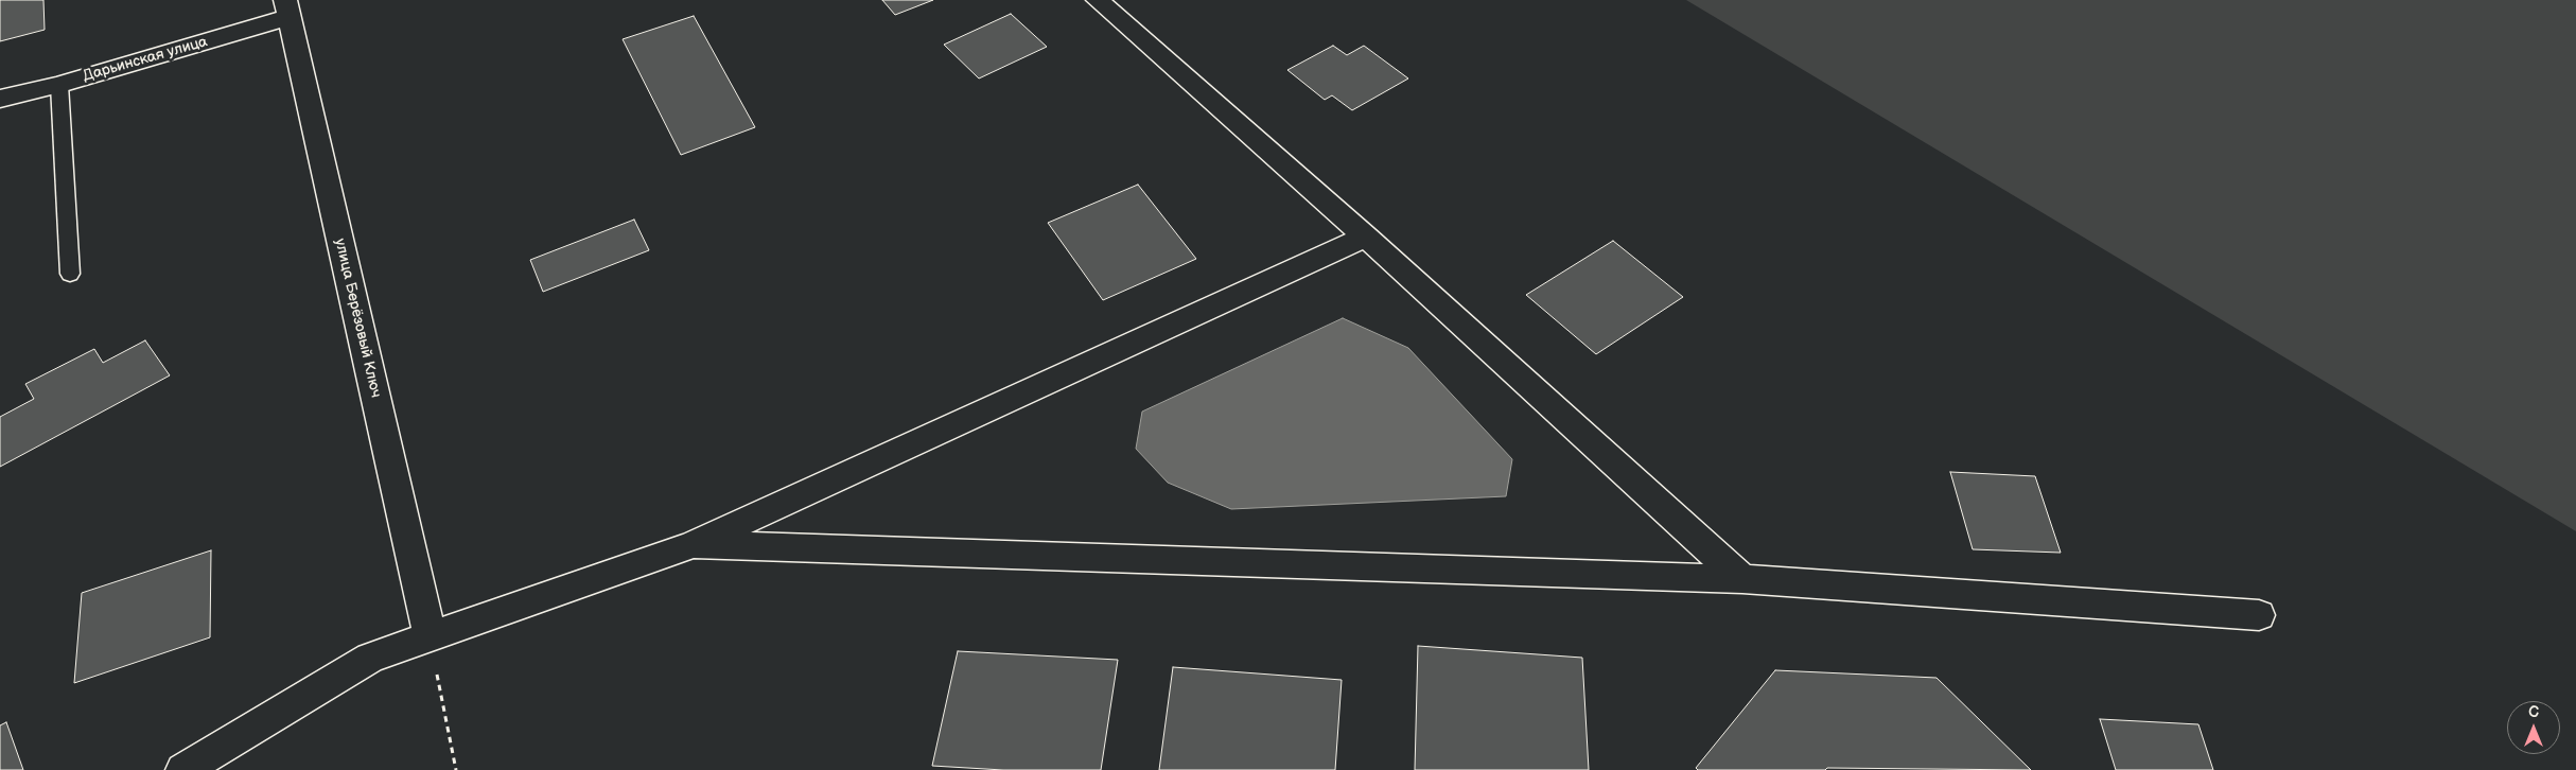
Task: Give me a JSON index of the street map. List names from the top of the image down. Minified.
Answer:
{"streets":{"street":["Дарьинская улица","улица Берёзовый Ключ"]},"crossings":[["Дарьинская улица","улица Берёзовый Ключ"]],"north":"top"}
